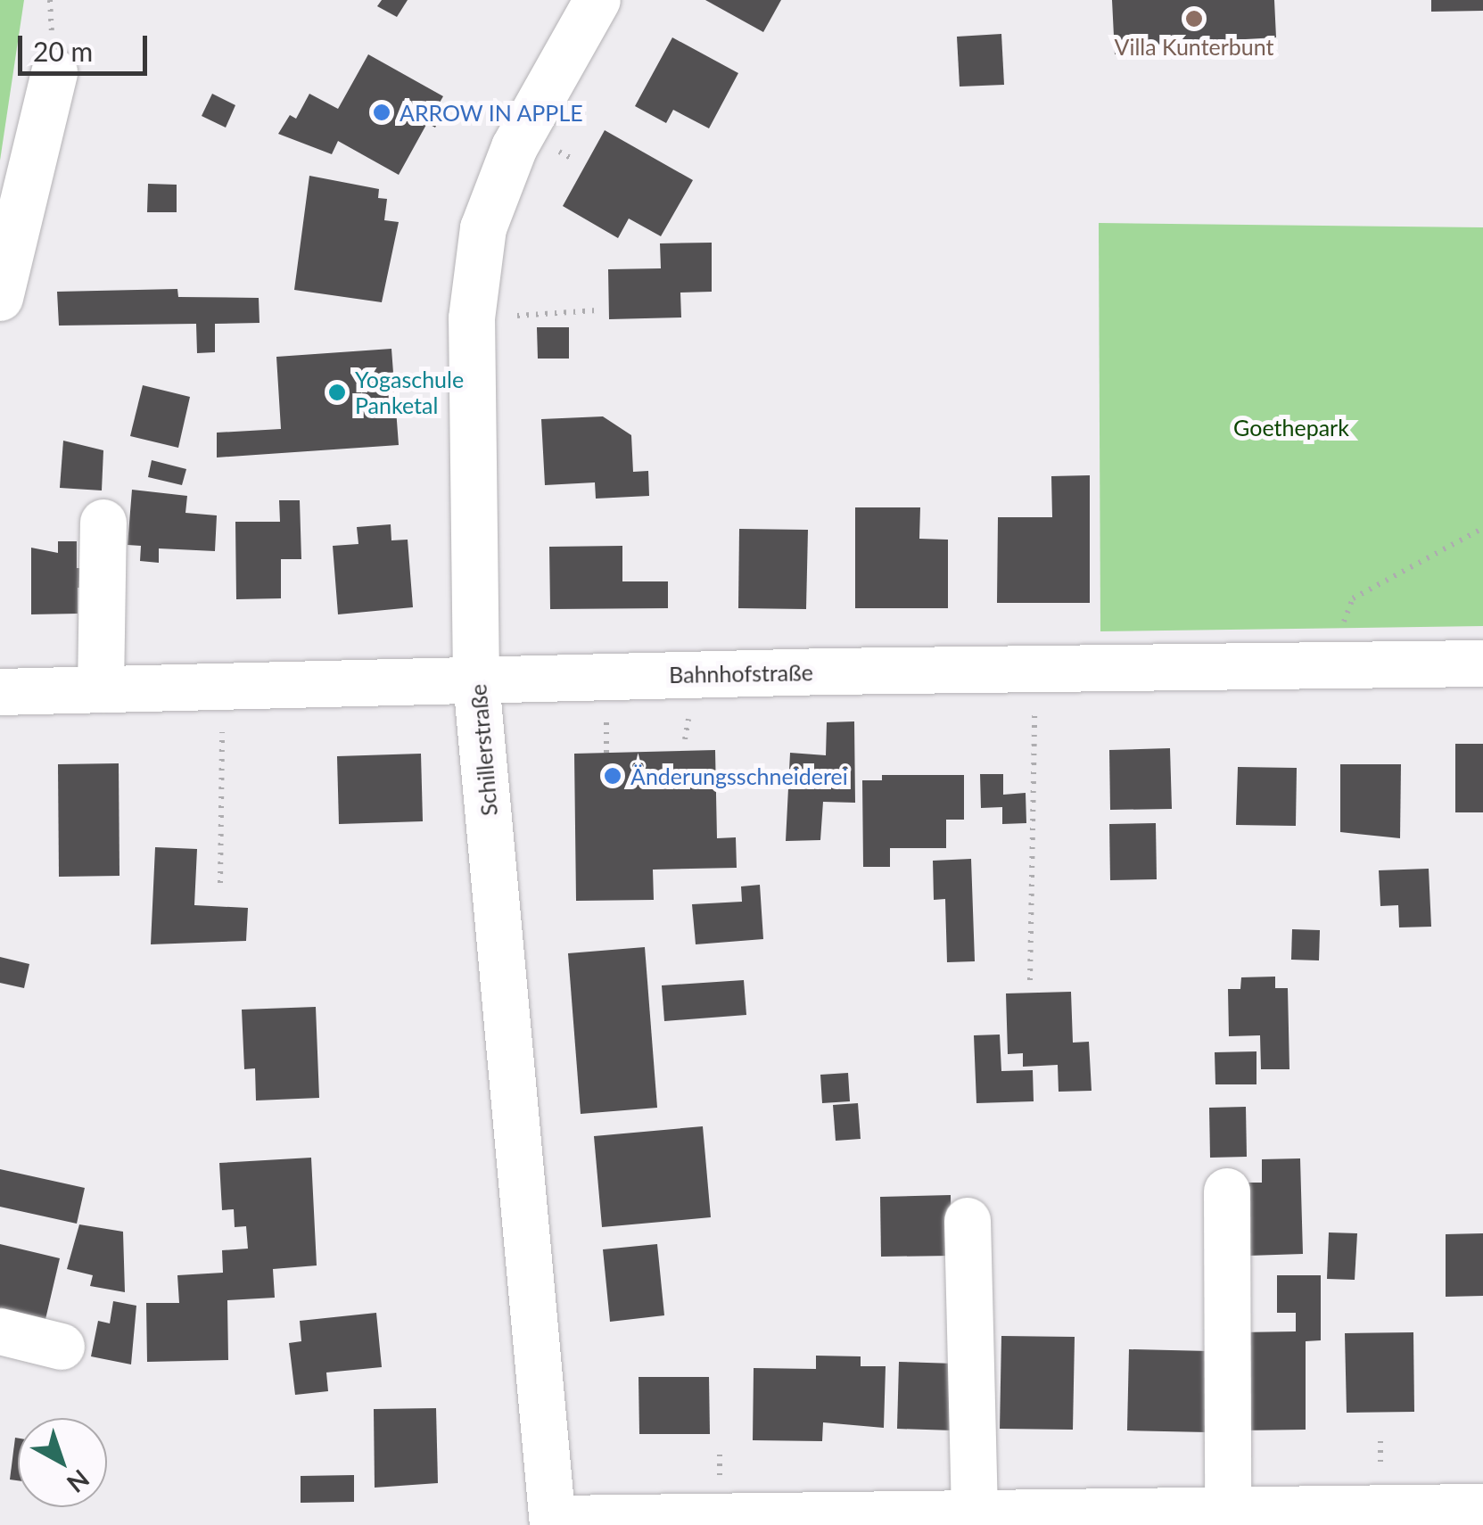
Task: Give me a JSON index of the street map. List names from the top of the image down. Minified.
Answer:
{"streets":{"street":["Bahnhofstraße","Schillerstraße"]},"crossings":[["Bahnhofstraße","Schillerstraße"]],"parks":["Goethepark"],"places":["Villa Kunterbunt","ARROW IN APPLE","Yogaschule Panketal","Änderungsschneiderei"],"scale_bar":"20 m","north":"bottom right"}
